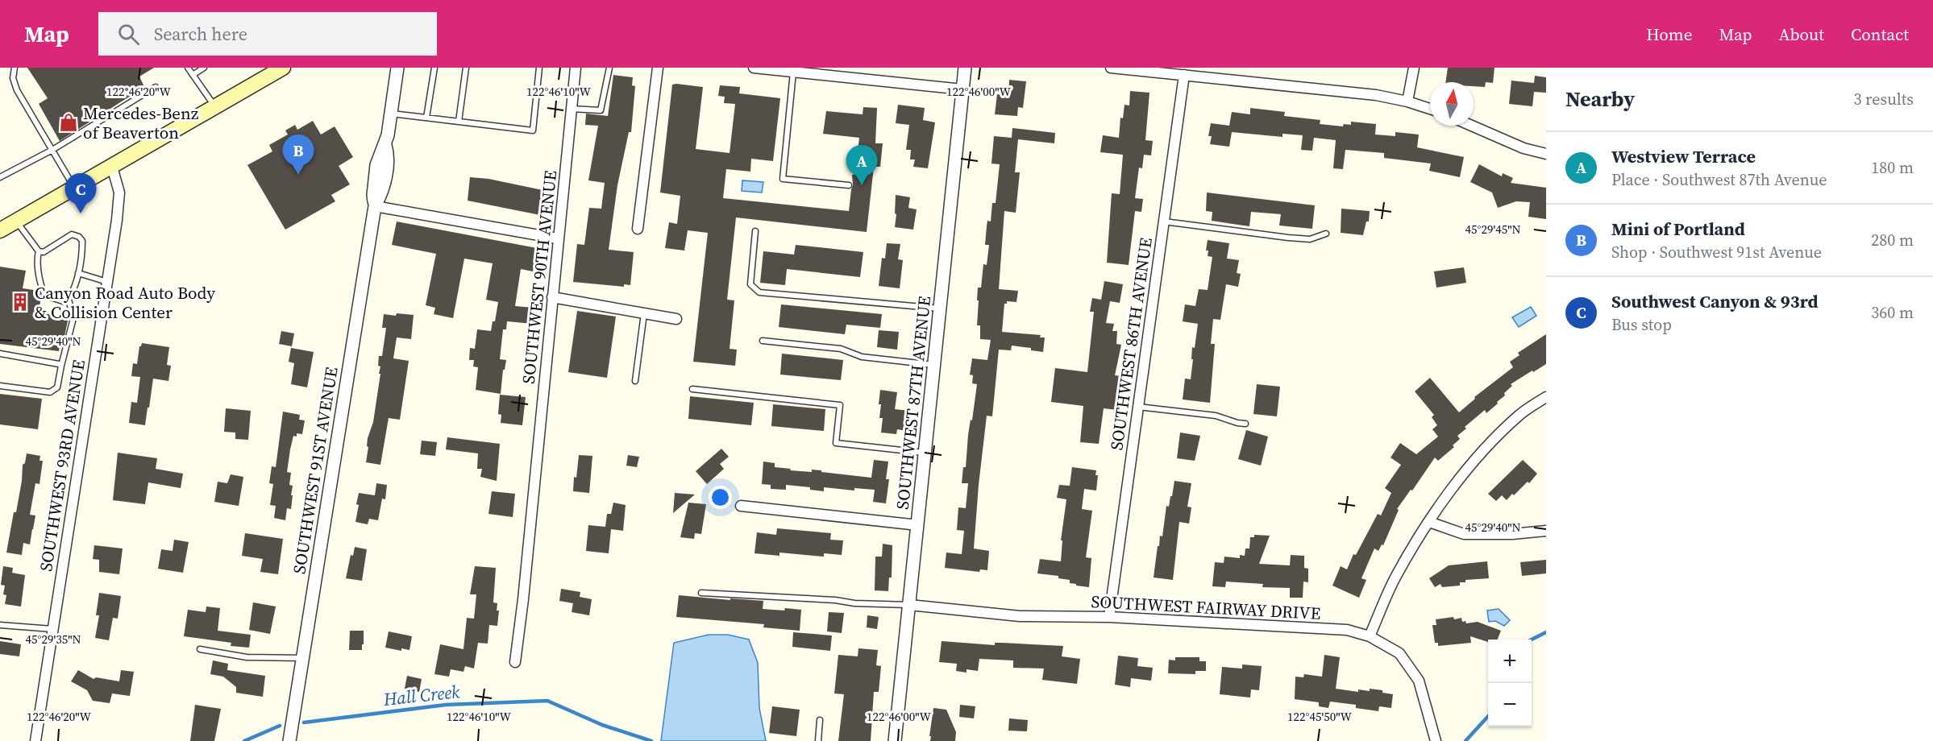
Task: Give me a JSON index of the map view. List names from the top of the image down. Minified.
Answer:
{"streets":{"street":["SOUTHWEST 90TH AVENUE","SOUTHWEST 86TH AVENUE","SOUTHWEST 87TH AVENUE","SOUTHWEST 93RD AVENUE","SOUTHWEST 91ST AVENUE","SOUTHWEST FAIRWAY DRIVE"]},"crossings":[["SOUTHWEST 86TH AVENUE","SOUTHWEST FAIRWAY DRIVE"],["SOUTHWEST 87TH AVENUE","SOUTHWEST FAIRWAY DRIVE"]],"water":["Hall Creek"],"places":{"shop":["Mercedes-Benz of Beaverton"],"building":["Canyon Road Auto Body & Collision Center"]},"north":"top","page":{"header":"Map","search":"Search here","nav":["Home","Map","About","Contact"],"heading":["Nearby","3 results"],"list":[{"mark":"A","name":"Westview Terrace","note":"Place · Southwest 87th Avenue","value":"180 m"},{"mark":"B","name":"Mini of Portland","note":"Shop · Southwest 91st Avenue","value":"280 m"},{"mark":"C","name":"Southwest Canyon & 93rd","note":"Bus stop","value":"360 m"}],"pins":["B","A","C"],"map_buttons":["+","−"]},"coordinates":["122°46'20\"W","122°46'10\"W","122°46'00\"W","45°29'45\"N","45°29'40\"N","45°29'35\"N","122°45'50\"W"]}
